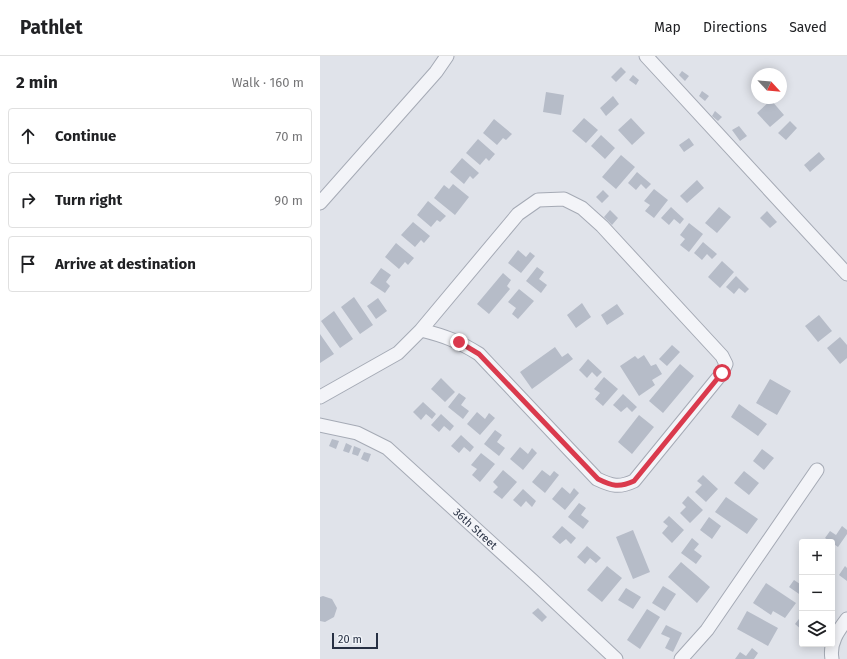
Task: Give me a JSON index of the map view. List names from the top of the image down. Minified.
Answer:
{"streets":{"street":["36th Street"]},"scale_bar":"20 m","north":"bottom right","page":{"header":"Pathlet","nav":["Map","Directions","Saved"],"heading":["2 min","Walk · 160 m"],"list":[["Continue","70 m"],["Turn right","90 m"],"Arrive at destination"],"map_buttons":["+","−"],"scale":"20 m"}}
